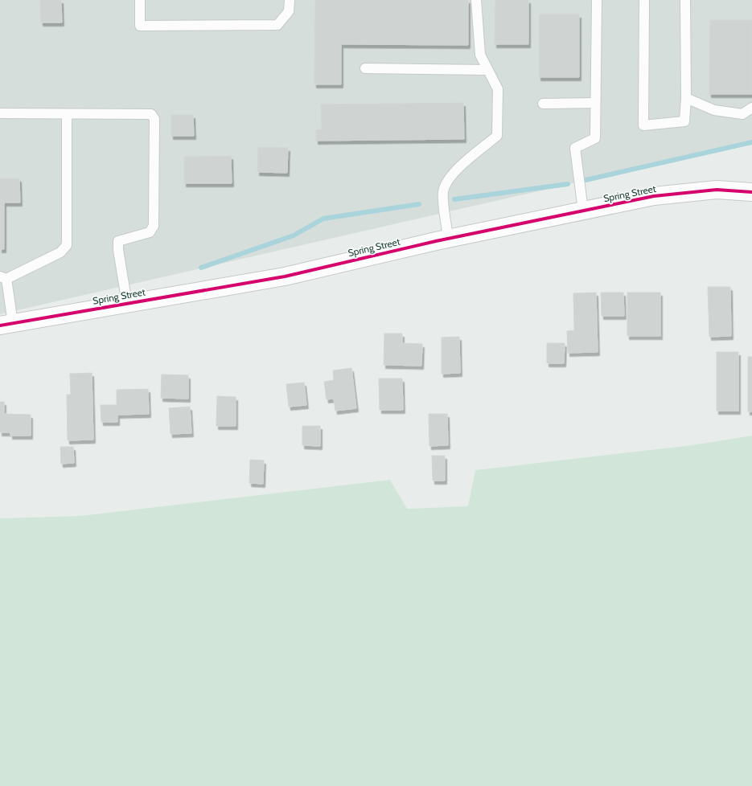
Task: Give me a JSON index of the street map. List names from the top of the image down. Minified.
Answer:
{"streets":{"street":["Spring Street"]}}
